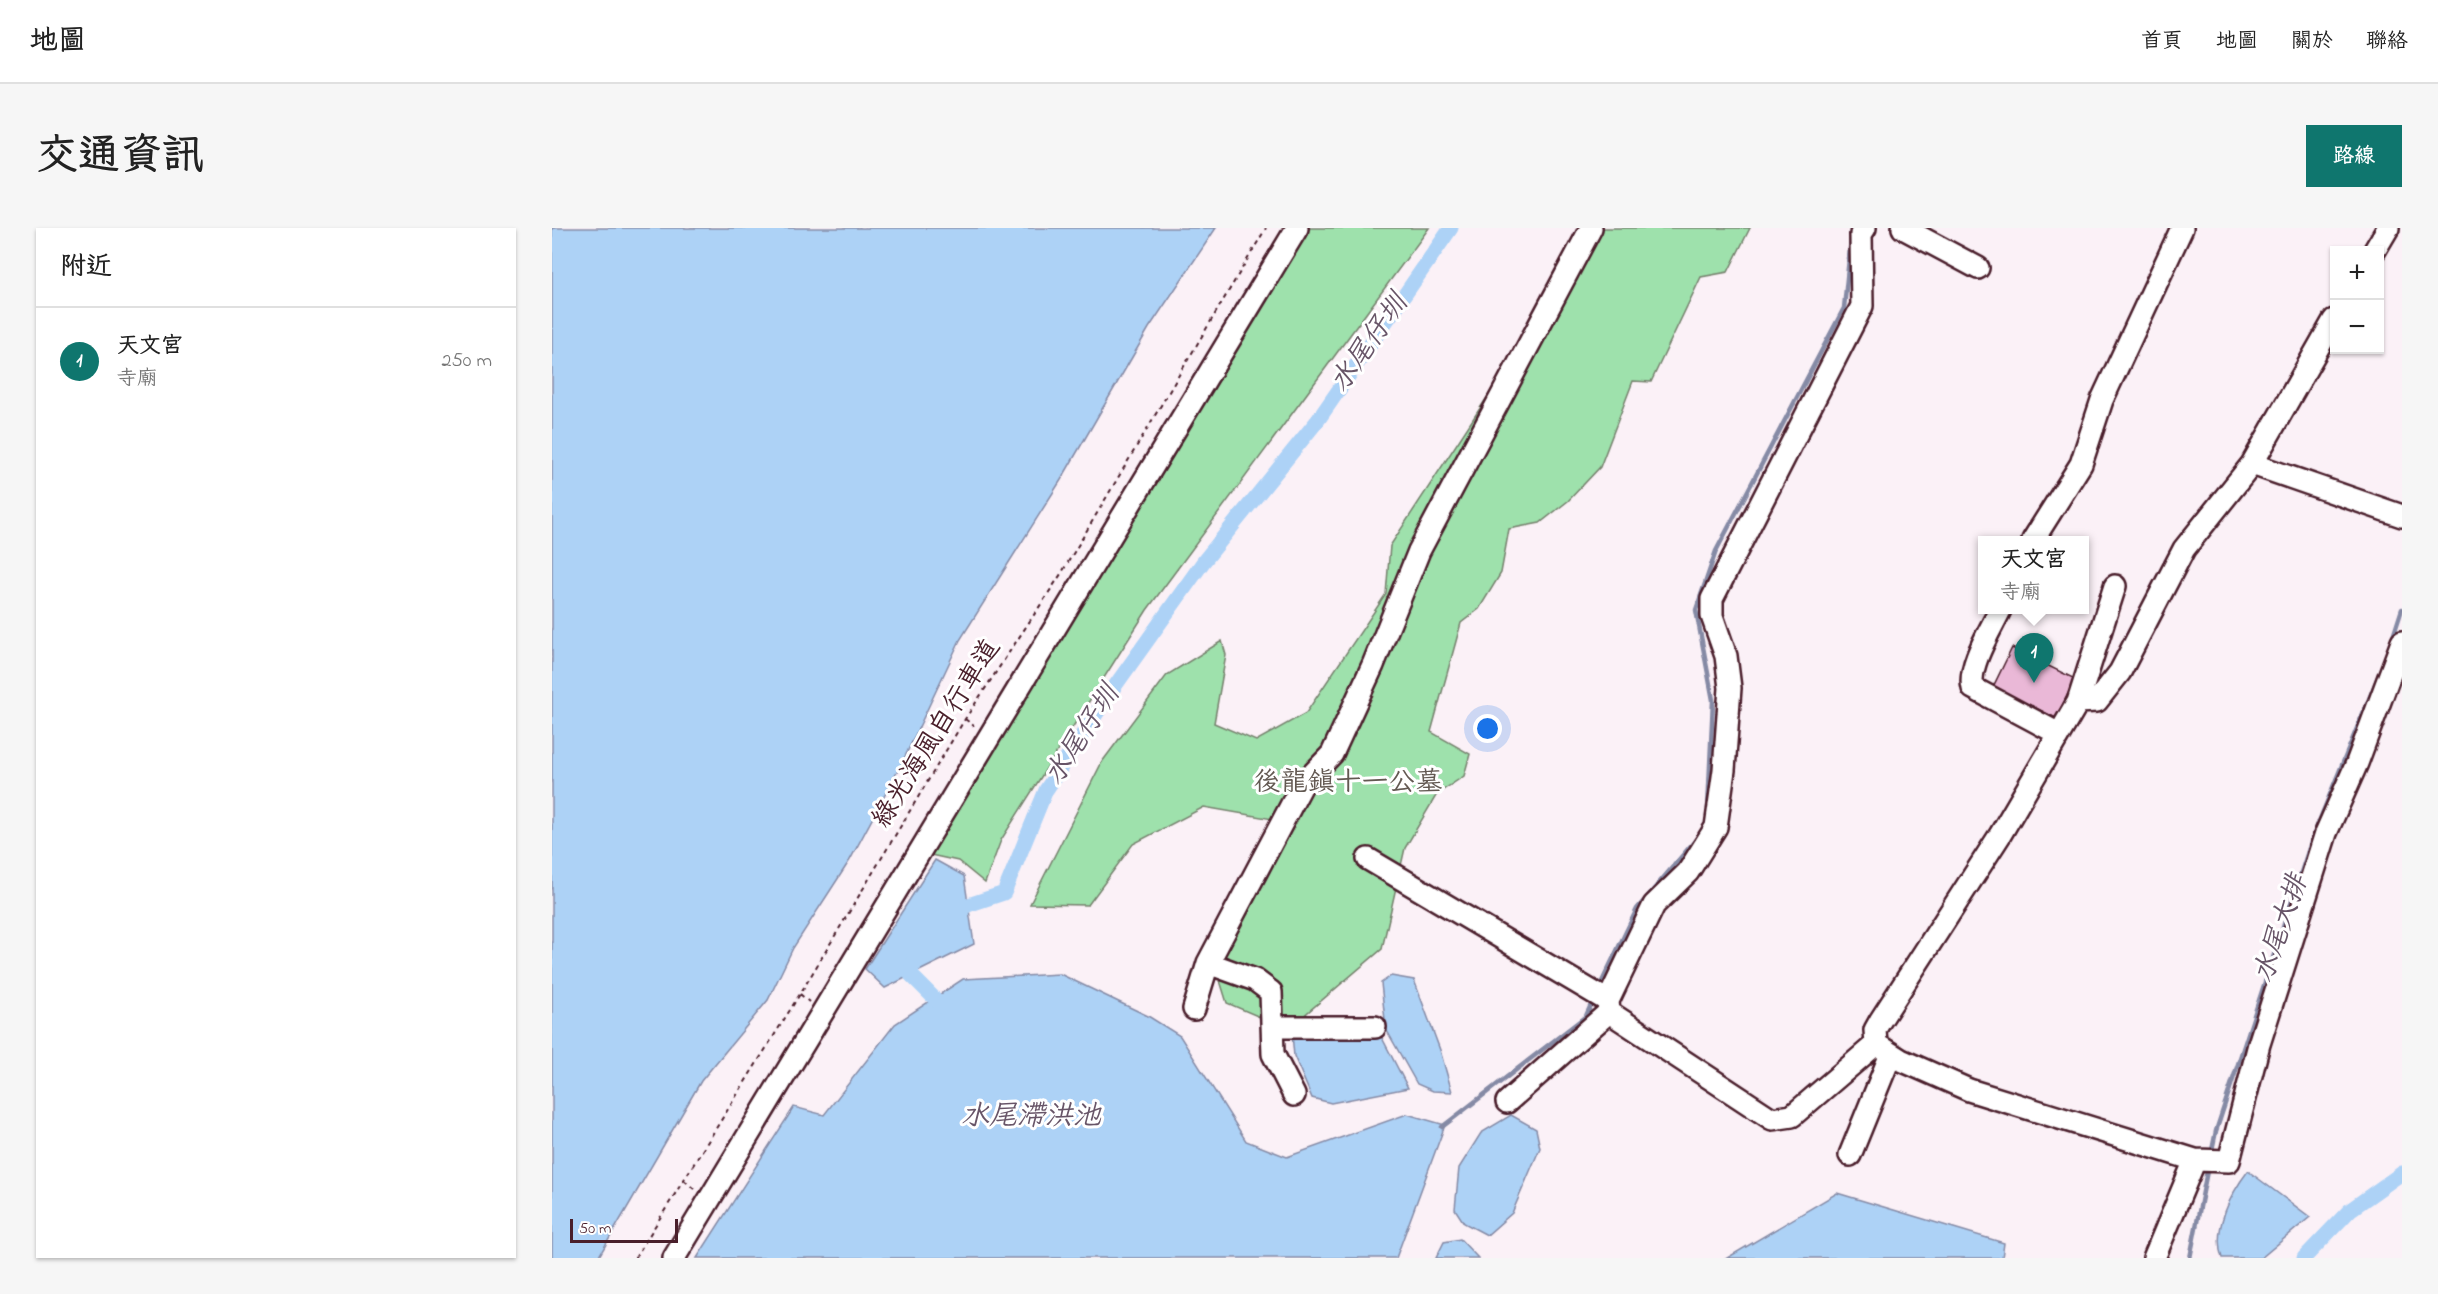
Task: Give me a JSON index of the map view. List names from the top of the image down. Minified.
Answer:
{"streets":{"path":["綠光海風自行車道"]},"water":["水尾仔圳","水尾大排","水尾滯洪池"],"parks":["後龍鎮十一公墓"],"scale_bar":"50 m","page":{"header":"地圖","nav":["首頁","地圖","關於","聯絡"],"title":"交通資訊","buttons":"路線","heading":"附近","map_buttons":["+","−"],"list":[{"mark":"1","name":"天文宮","note":"寺廟","value":"250 m"}],"popup":["天文宮","寺廟"],"pins":"1","scale":"50 m"}}
